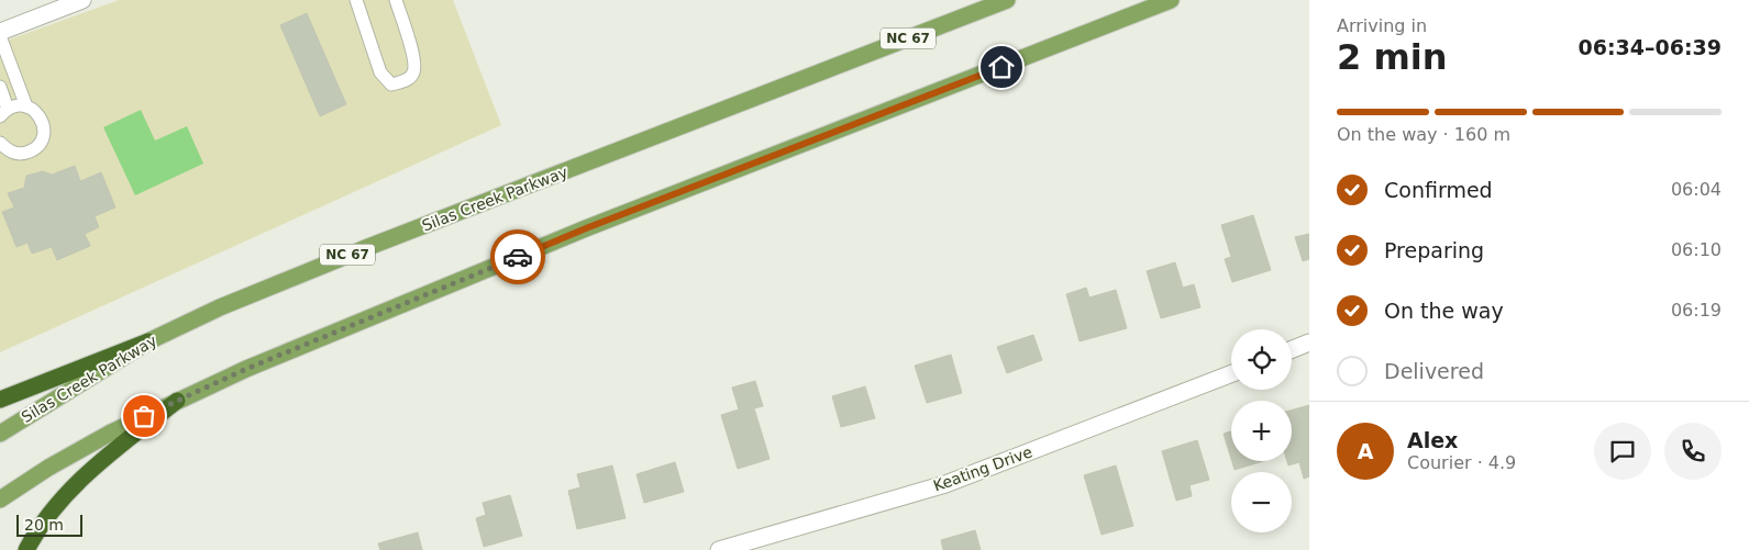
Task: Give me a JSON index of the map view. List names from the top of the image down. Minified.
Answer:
{"streets":{"main road":["NC 67","Silas Creek Parkway"],"street":["Keating Drive"]},"scale_bar":"20 m","page":{"heading":["2 min","Arriving in","06:34–06:39"],"panel":["Alex","Courier · 4.9"],"bar":"On the way · 160 m","list":[["Confirmed","06:04"],["Preparing","06:10"],["On the way","06:19"],"Delivered"],"map_buttons":["+","−"],"round":"A","scale":"20 m"}}
